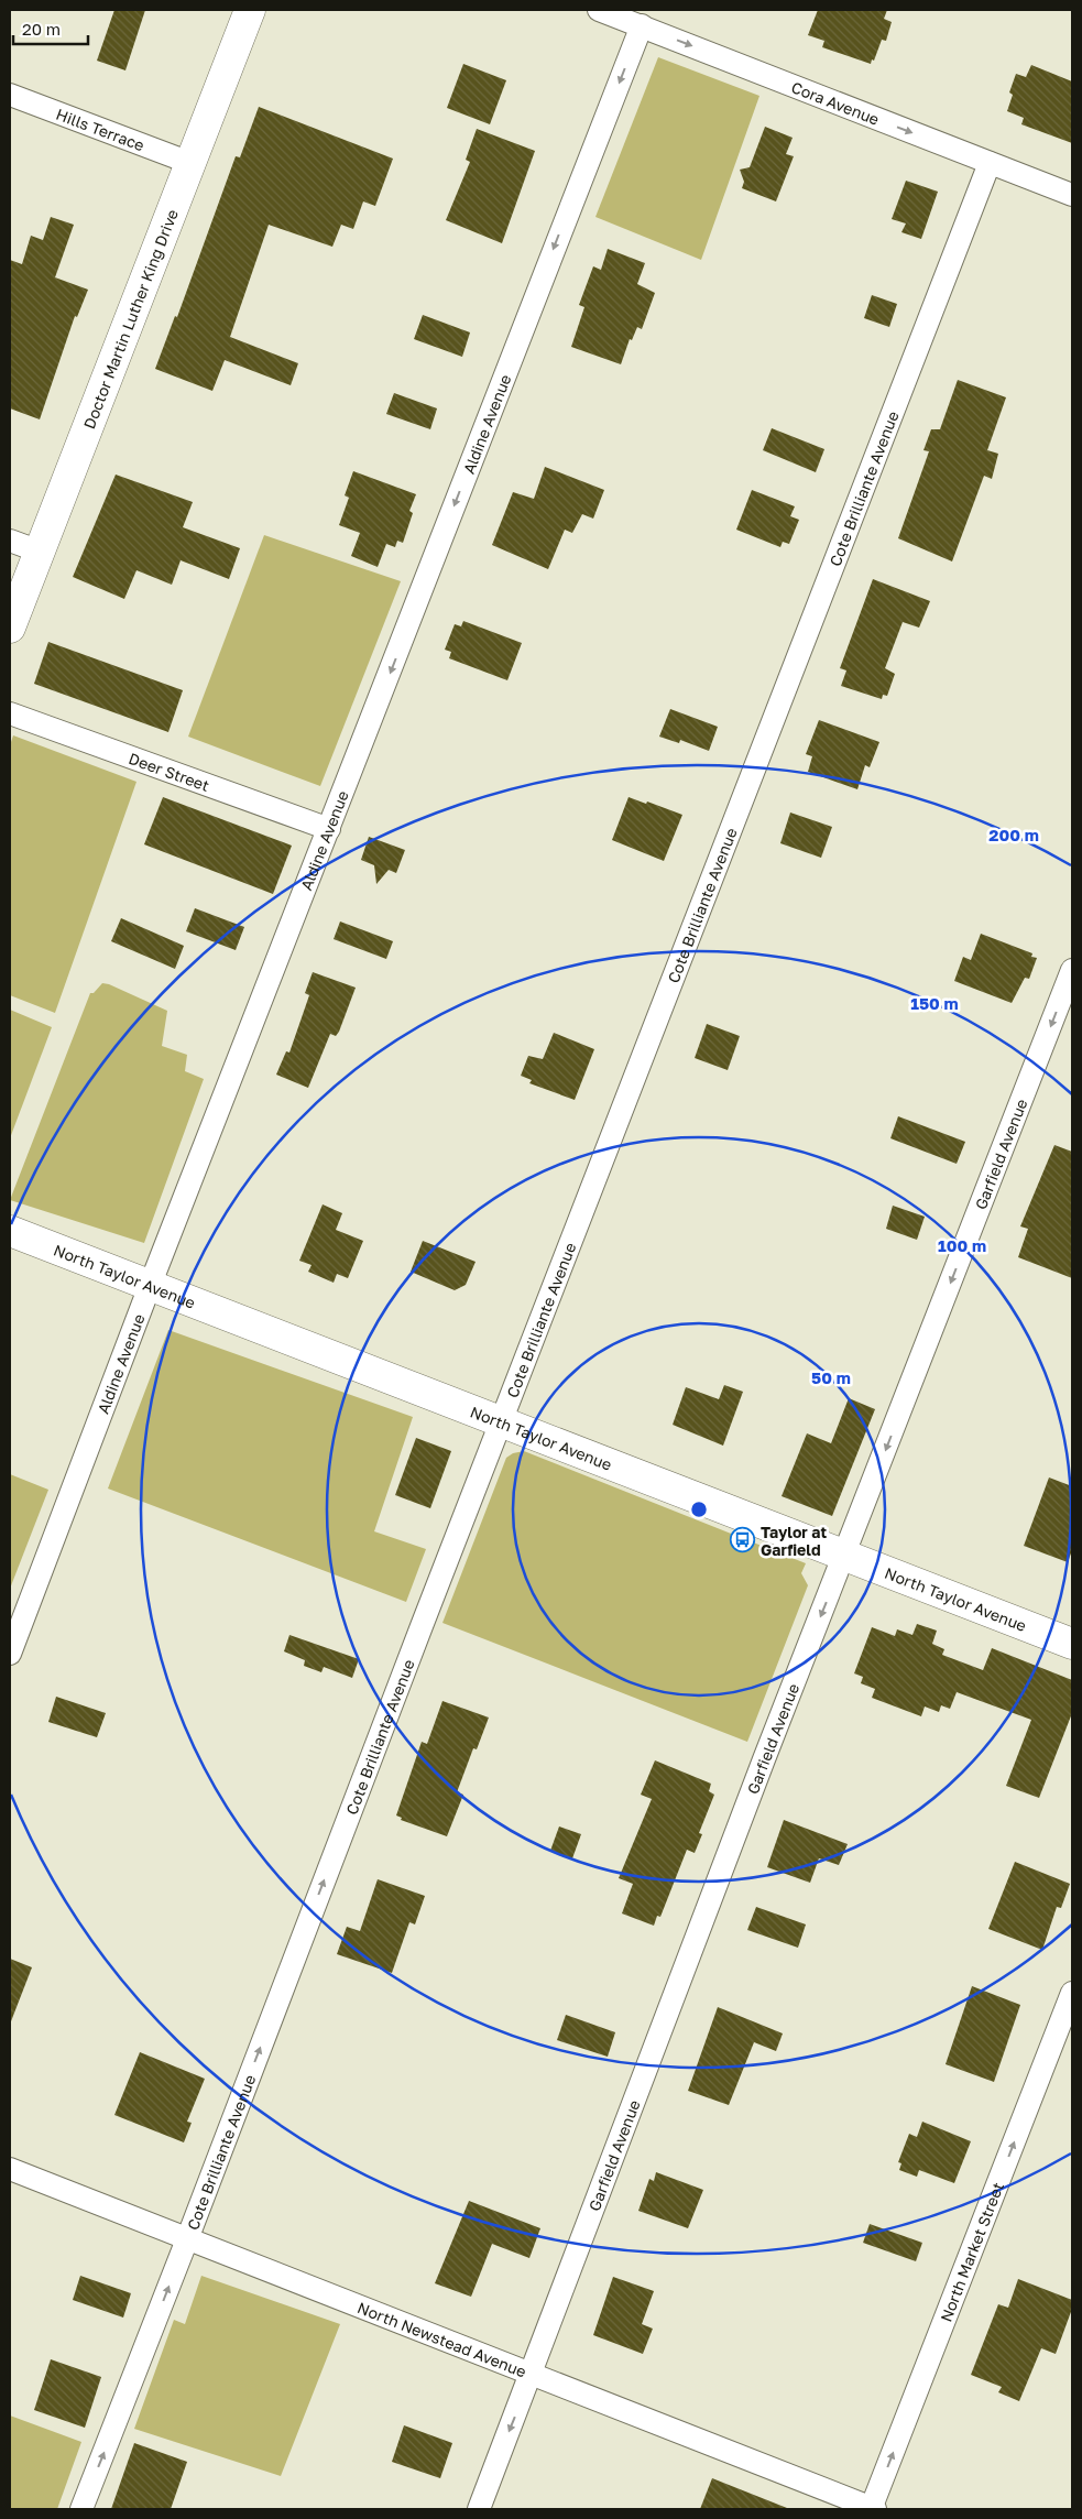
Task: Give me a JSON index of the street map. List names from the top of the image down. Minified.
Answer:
{"streets":{"street":["Cora Avenue","Hills Terrace","Doctor Martin Luther King Drive","Aldine Avenue","Cote Brilliante Avenue","Deer Street","Garfield Avenue","North Taylor Avenue","North Market Street","North Newstead Avenue"]},"crossings":[["Cora Avenue","Aldine Avenue"],["Cora Avenue","Cote Brilliante Avenue"],["Hills Terrace","Doctor Martin Luther King Drive"],["Aldine Avenue","Deer Street"],["Aldine Avenue","North Taylor Avenue"],["Cote Brilliante Avenue","North Taylor Avenue"],["Cote Brilliante Avenue","North Newstead Avenue"],["Garfield Avenue","North Taylor Avenue"],["Garfield Avenue","North Newstead Avenue"],["North Market Street","North Newstead Avenue"]],"one_way":["Cora Avenue","Aldine Avenue","Cote Brilliante Avenue","Garfield Avenue","North Market Street"],"places":{"bus stop":["Taylor at Garfield"]},"scale_bar":"20 m","rings":["200 m","150 m","100 m","50 m"]}
